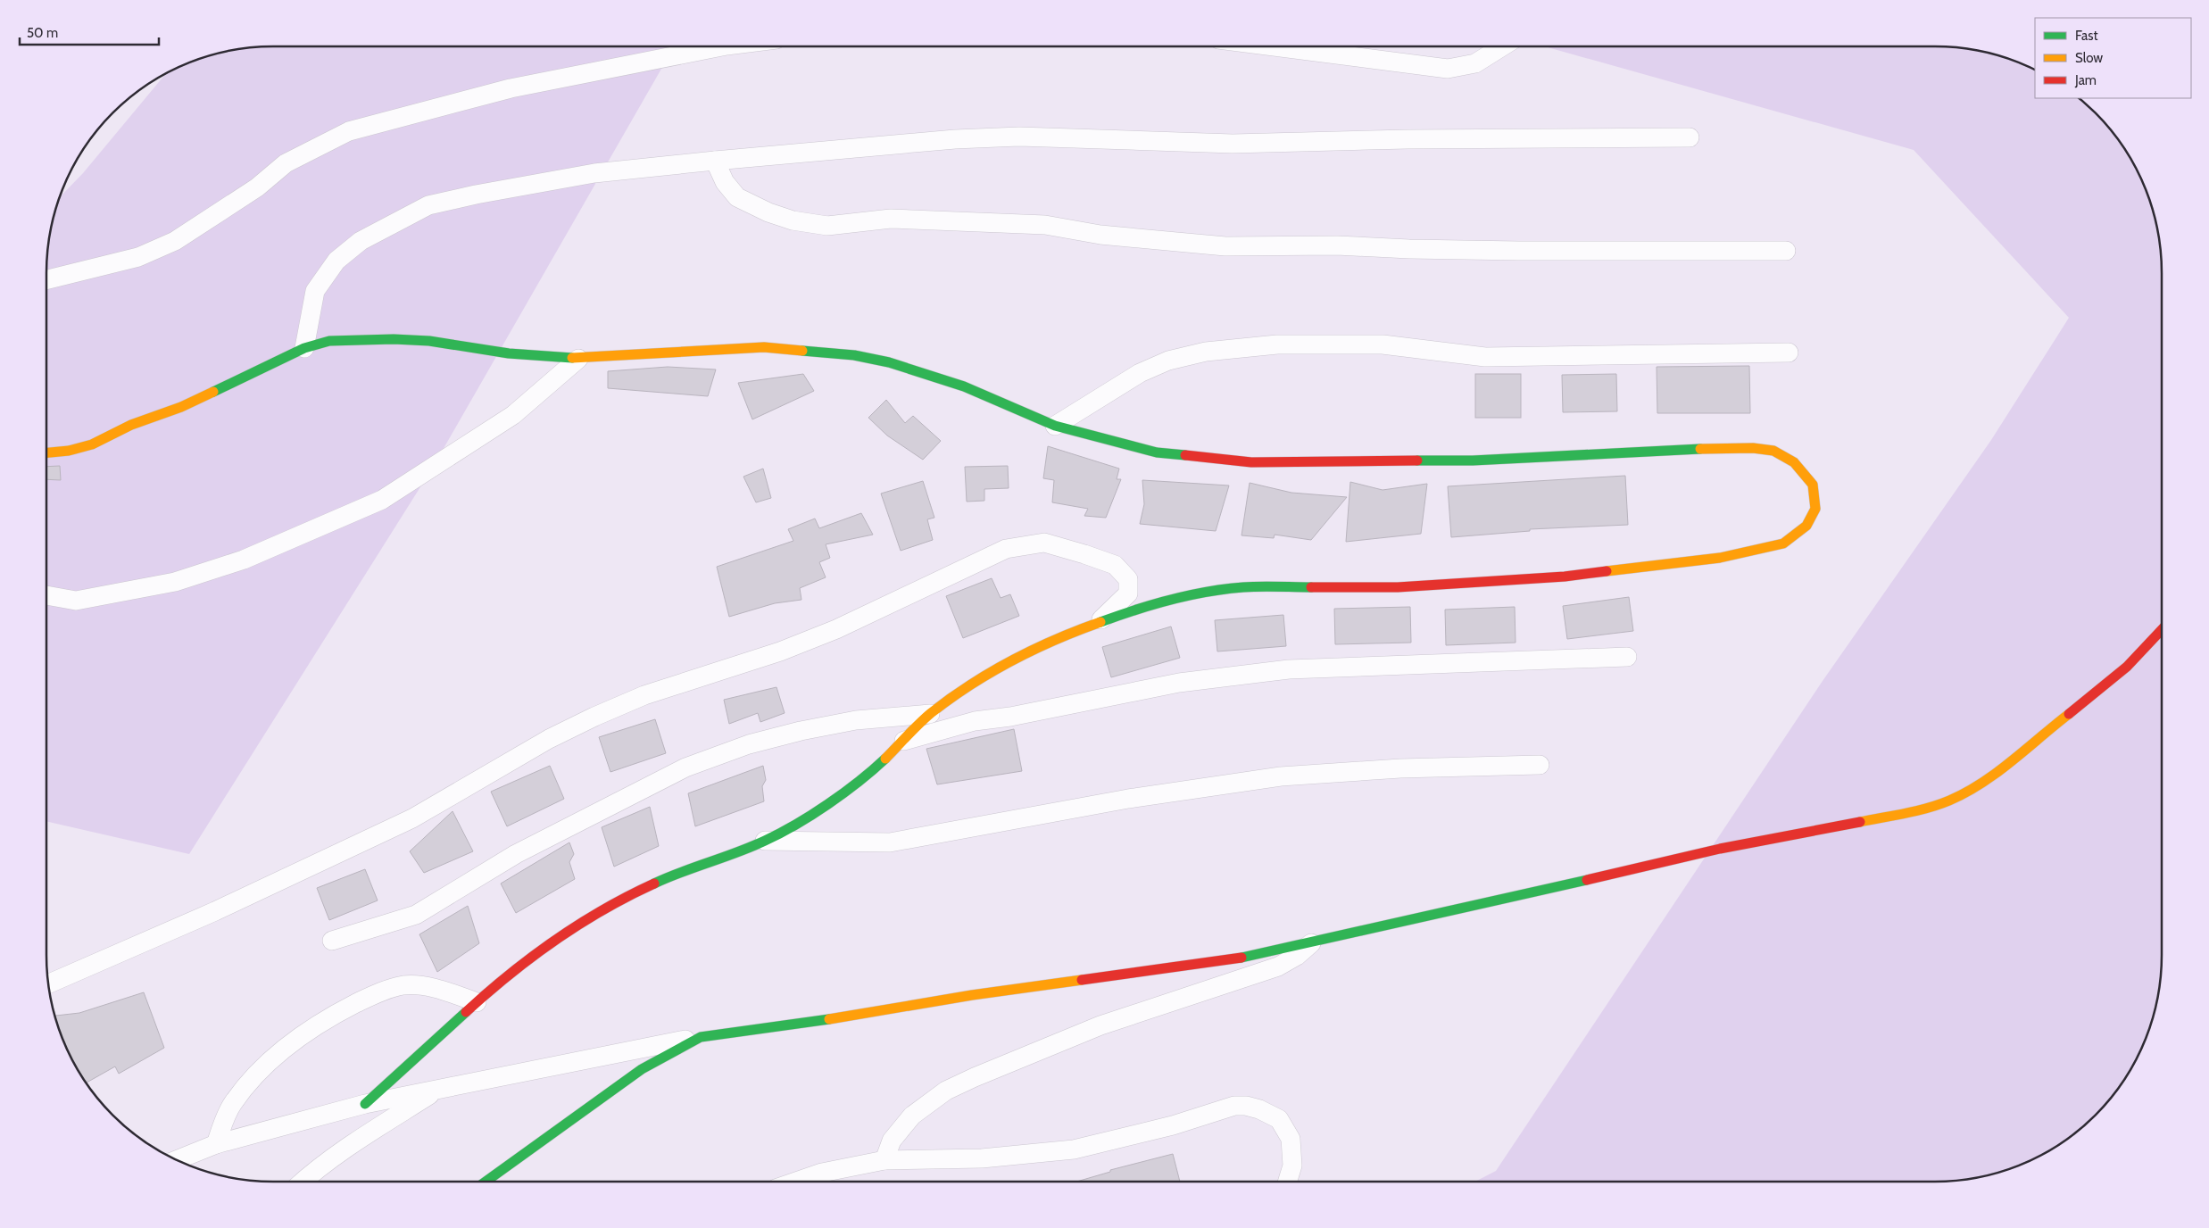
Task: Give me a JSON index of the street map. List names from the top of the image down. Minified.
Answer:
{"legend":["Fast","Slow","Jam"],"scale_bar":"50 m"}
